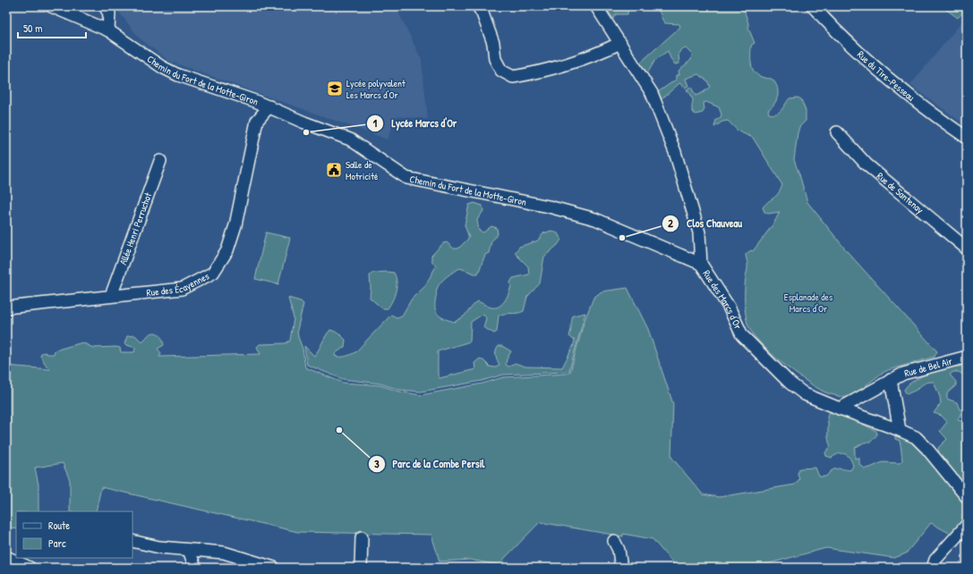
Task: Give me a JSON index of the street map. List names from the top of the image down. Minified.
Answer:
{"streets":{"street":["Rue du Tire-Pesseau","Chemin du Fort de la Motte-Giron","Rue de Santenay","Allée Henri Perruchot","Rue des Écayennes","Rue des Marcs d'Or","Rue de Bel Air"]},"crossings":[["Chemin du Fort de la Motte-Giron","Rue des Écayennes"],["Chemin du Fort de la Motte-Giron","Rue des Marcs d'Or"],["Allée Henri Perruchot","Rue des Écayennes"],["Rue des Marcs d'Or","Rue de Bel Air"]],"parks":["Esplanade des Marcs d'Or"],"places":{"school or university":["Lycée polyvalent Les Marcs d'Or"],"other":["Lycée Marcs d'Or","Clos Chauveau","Parc de la Combe Persil"],"public building":["Salle de Motricité"]},"legend":["Route","Parc"],"scale_bar":"50 m"}
